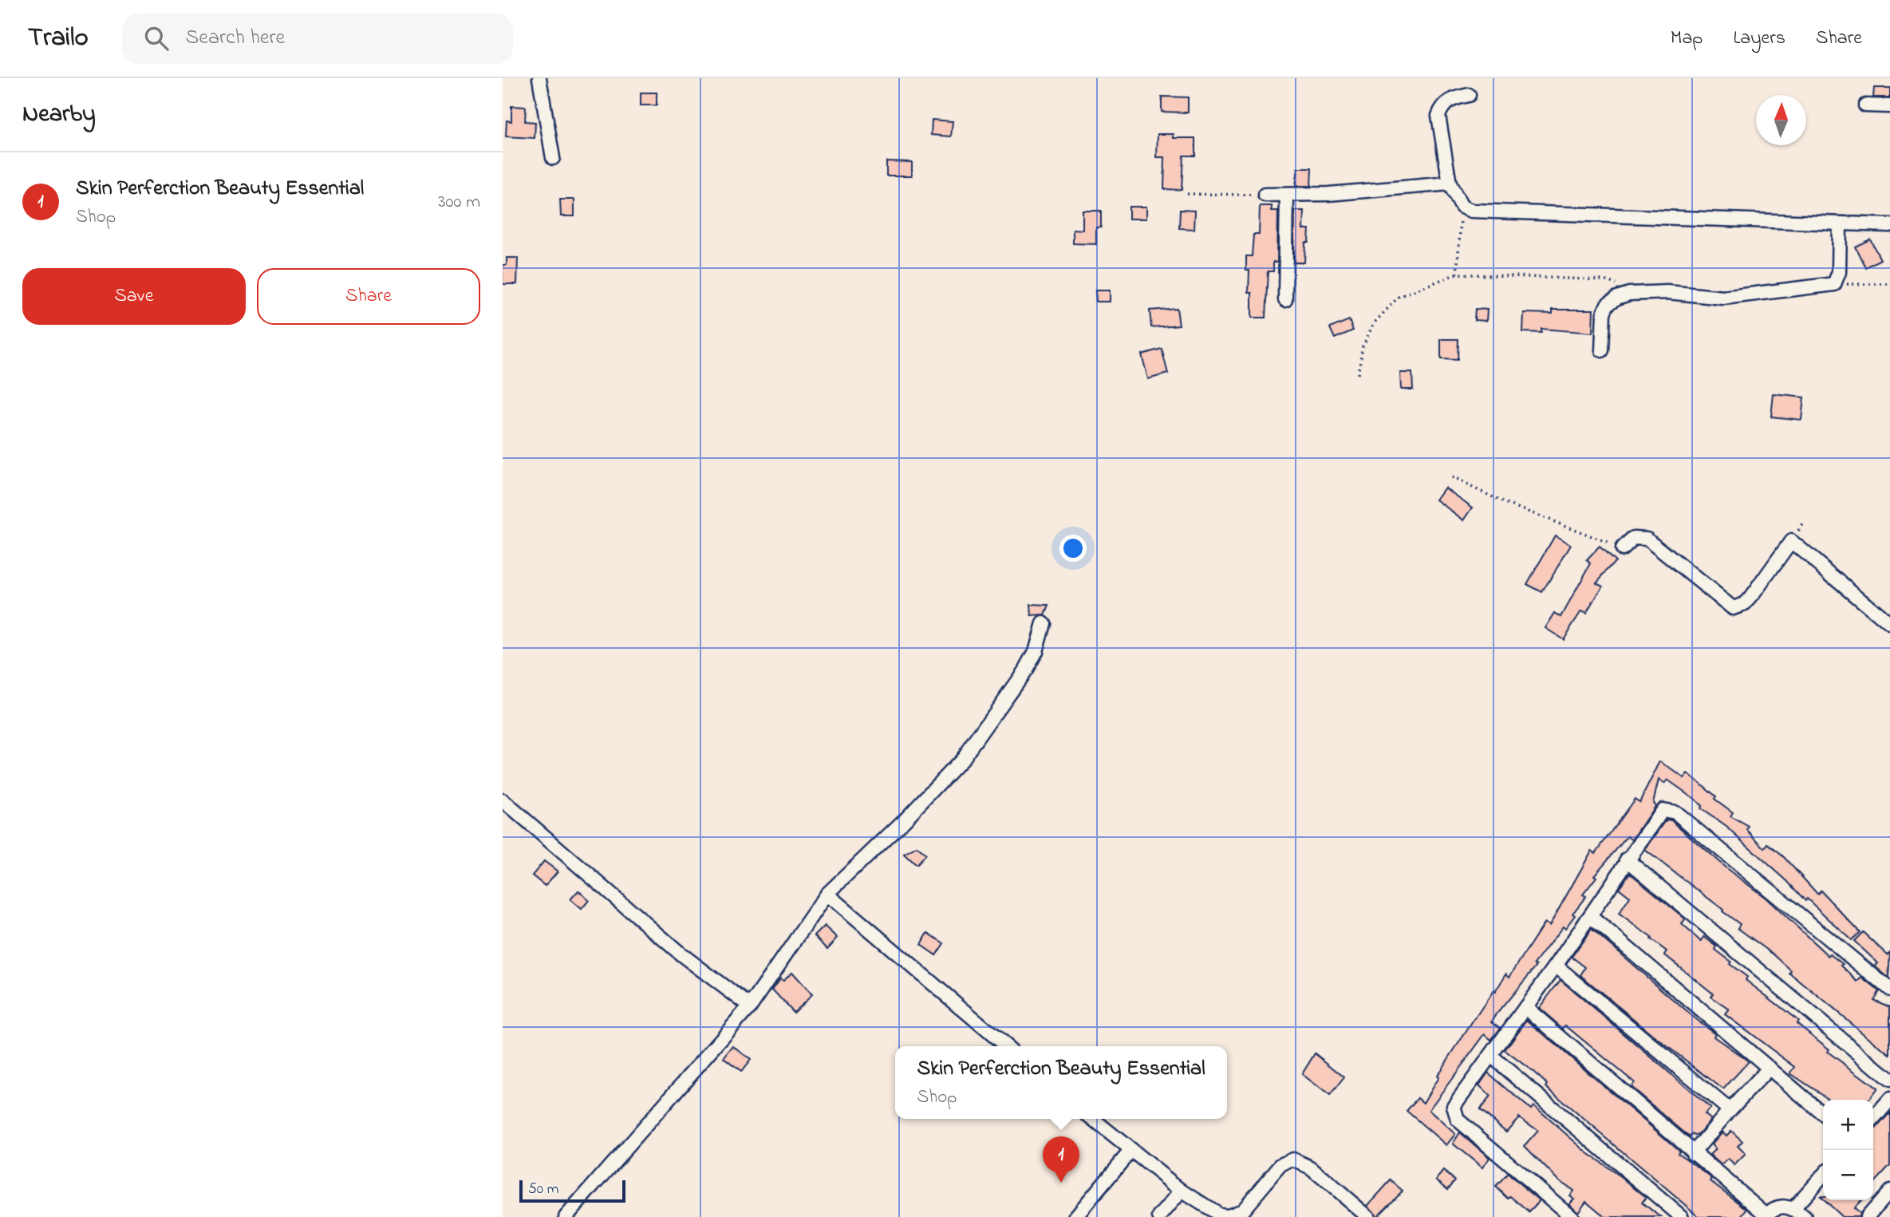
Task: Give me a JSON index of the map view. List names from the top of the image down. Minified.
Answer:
{"scale_bar":"50 m","north":"top","page":{"header":"Trailo","search":"Search here","nav":["Map","Layers","Share"],"heading":"Nearby","list":[{"mark":"1","name":"Skin Perferction Beauty Essential","note":"Shop","value":"300 m"}],"buttons":["Save","Share"],"popup":["Skin Perferction Beauty Essential","Shop"],"map_buttons":["+","−"],"pins":"1","scale":"50 m"}}
